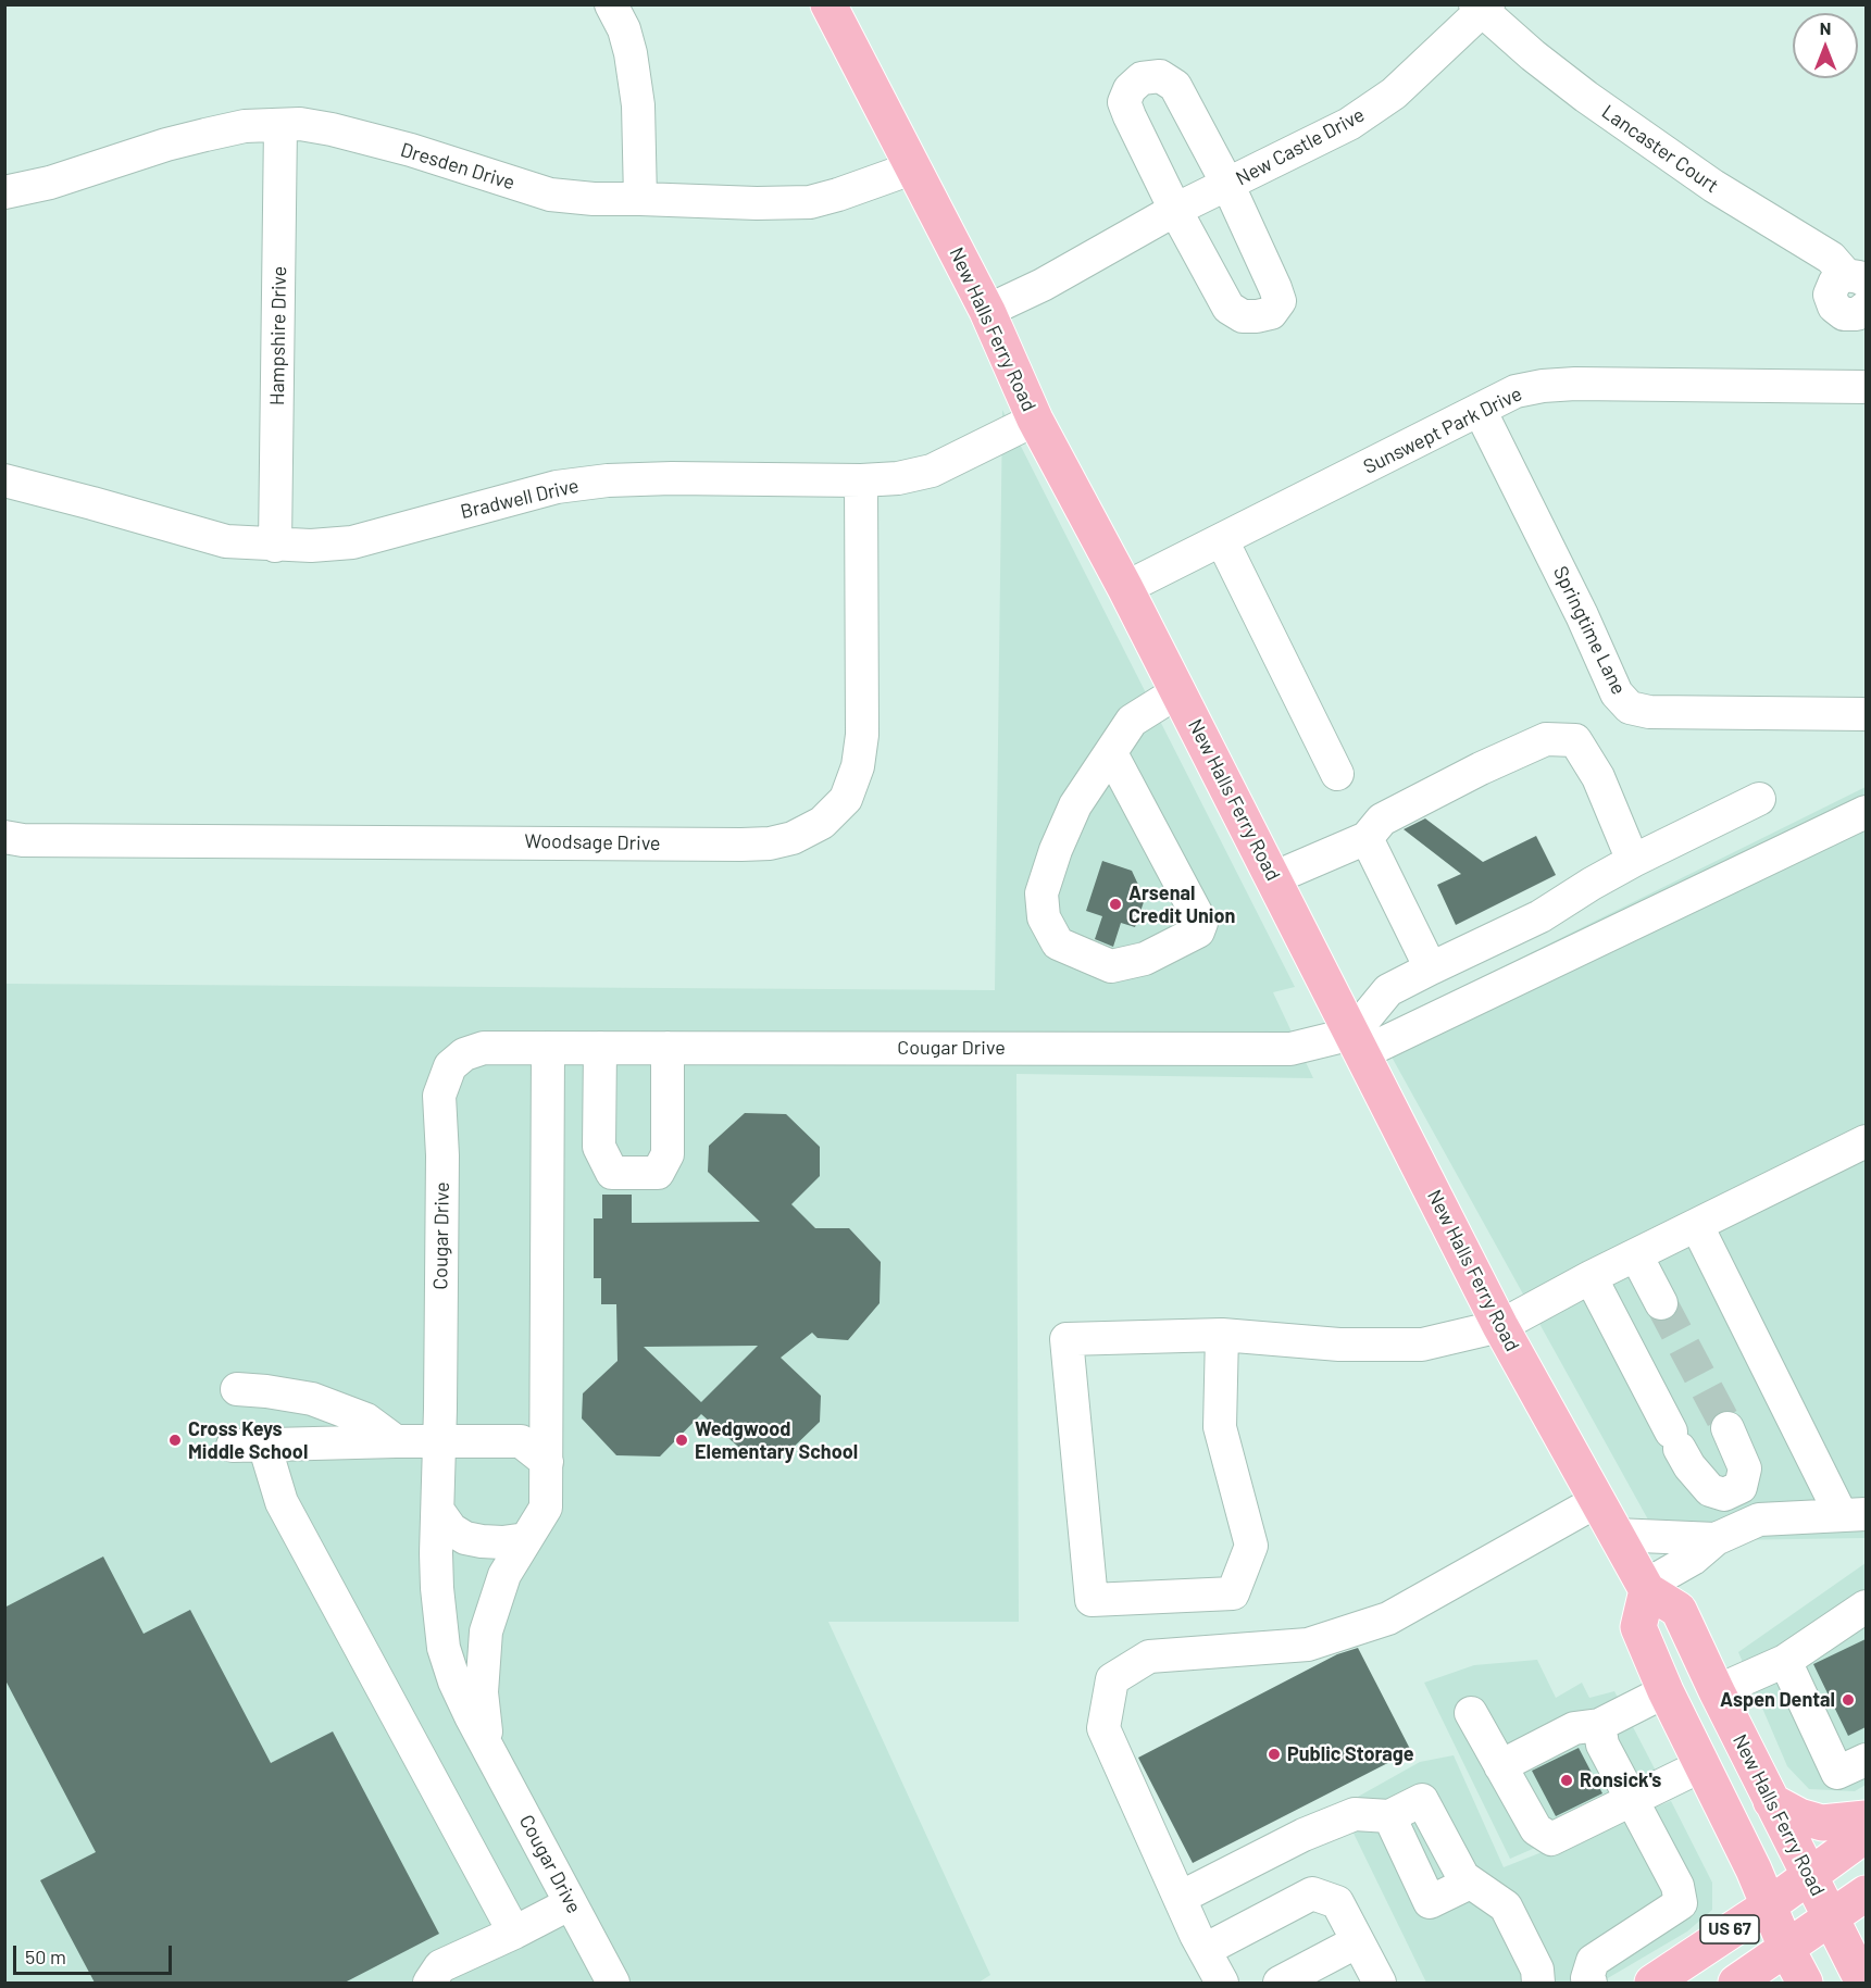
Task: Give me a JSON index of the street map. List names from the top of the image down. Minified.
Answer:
{"streets":{"main road":["New Halls Ferry Road","US 67"],"street":["New Castle Drive","Lancaster Court","Dresden Drive","Hampshire Drive","Sunswept Park Drive","Bradwell Drive","Springtime Lane","Woodsage Drive","Cougar Drive"]},"crossings":[["New Castle Drive","Lancaster Court"],["New Castle Drive","New Halls Ferry Road"],["Dresden Drive","New Halls Ferry Road"],["Dresden Drive","Hampshire Drive"],["New Halls Ferry Road","Sunswept Park Drive"],["New Halls Ferry Road","Bradwell Drive"],["New Halls Ferry Road","Cougar Drive"],["New Halls Ferry Road","US 67"],["Hampshire Drive","Bradwell Drive"],["Sunswept Park Drive","Springtime Lane"],["Bradwell Drive","Woodsage Drive"]],"places":["Arsenal Credit Union","Cross Keys Middle School","Wedgwood Elementary School","Aspen Dental","Public Storage","Ronsick's"],"scale_bar":"50 m","north":"top"}
